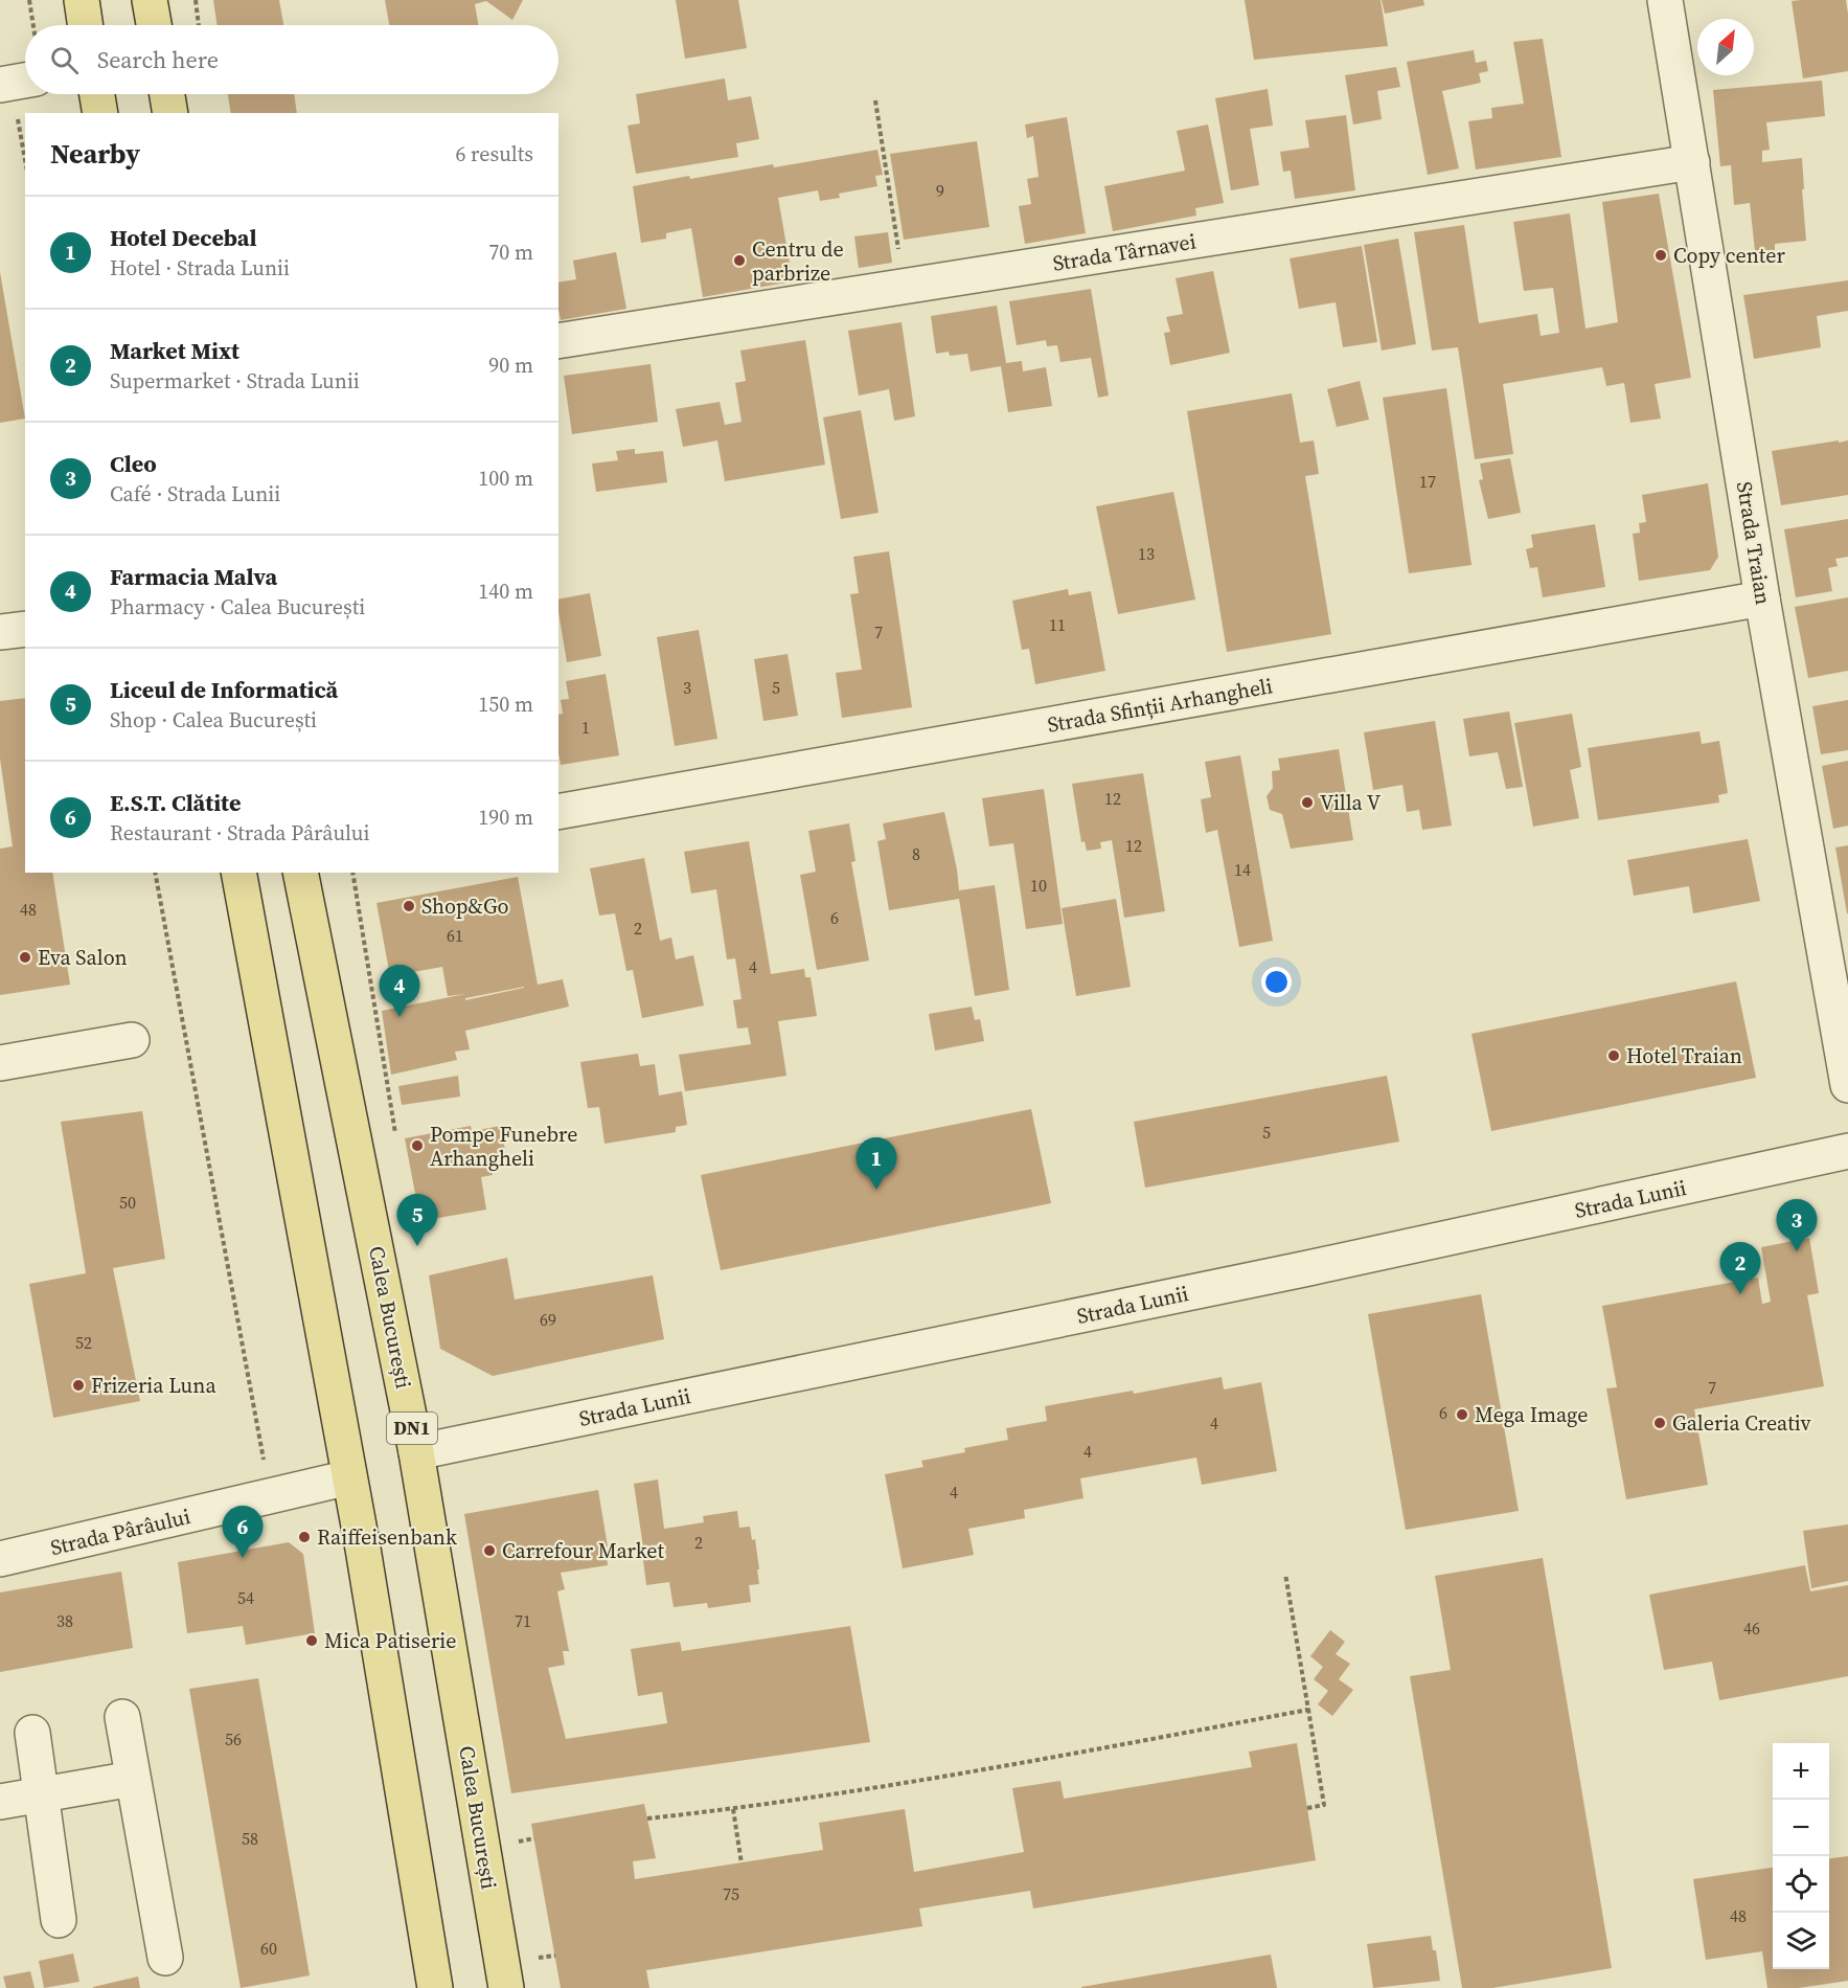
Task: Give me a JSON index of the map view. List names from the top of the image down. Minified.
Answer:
{"streets":{"main road":["Calea București","DN1"],"street":["Strada Târnavei","Strada Traian","Strada Sfinții Arhangheli","Strada Lunii","Strada Pârâului"]},"crossings":[["Strada Târnavei","Strada Traian"],["Strada Traian","Strada Sfinții Arhangheli"],["Strada Lunii","Calea București"]],"places":["Copy center","Centru de parbrize","Villa V","Shop&Go","Eva Salon","Hotel Traian","Pompe Funebre Arhangheli","Frizeria Luna","Mega Image","Galeria Creativ","Raiffeisenbank","Carrefour Market","Mica Patiserie"],"house_numbers":["9","17","13","11","7","3","5","1","12","12","8","14","10","48","6","2","61","4","5","50","69","52","7","6","4","4","4","2","54","38","71","46","56","58","75","48","60"],"north":"top right","page":{"search":"Search here","heading":["Nearby","6 results"],"list":[{"mark":"1","name":"Hotel Decebal","note":"Hotel · Strada Lunii","value":"70 m"},{"mark":"2","name":"Market Mixt","note":"Supermarket · Strada Lunii","value":"90 m"},{"mark":"3","name":"Cleo","note":"Café · Strada Lunii","value":"100 m"},{"mark":"4","name":"Farmacia Malva","note":"Pharmacy · Calea București","value":"140 m"},{"mark":"5","name":"Liceul de Informatică","note":"Shop · Calea București","value":"150 m"},{"mark":"6","name":"E.S.T. Clătite","note":"Restaurant · Strada Pârâului","value":"190 m"}],"pins":["4","1","5","3","2","6"],"map_buttons":["+","−"]}}
